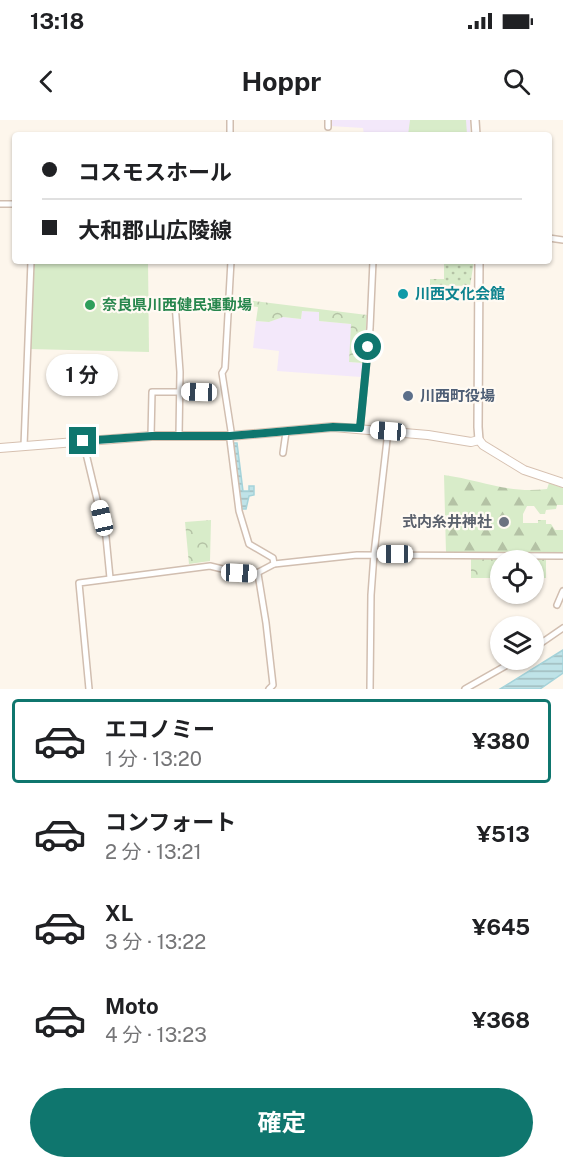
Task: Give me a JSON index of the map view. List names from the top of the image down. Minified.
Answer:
{"places":["川西文化会館","奈良県川西健民運動場","川西町役場","式内糸井神社"],"page":{"status":"13:18","header":"Hoppr","banner":["コスモスホール","大和郡山広陵線"],"bubble":"1 分","list":[{"name":"エコノミー","note":"1 分 · 13:20","value":"¥380"},{"name":"コンフォート","note":"2 分 · 13:21","value":"¥513"},{"name":"XL","note":"3 分 · 13:22","value":"¥645"},{"name":"Moto","note":"4 分 · 13:23","value":"¥368"}],"buttons":"確定"}}
